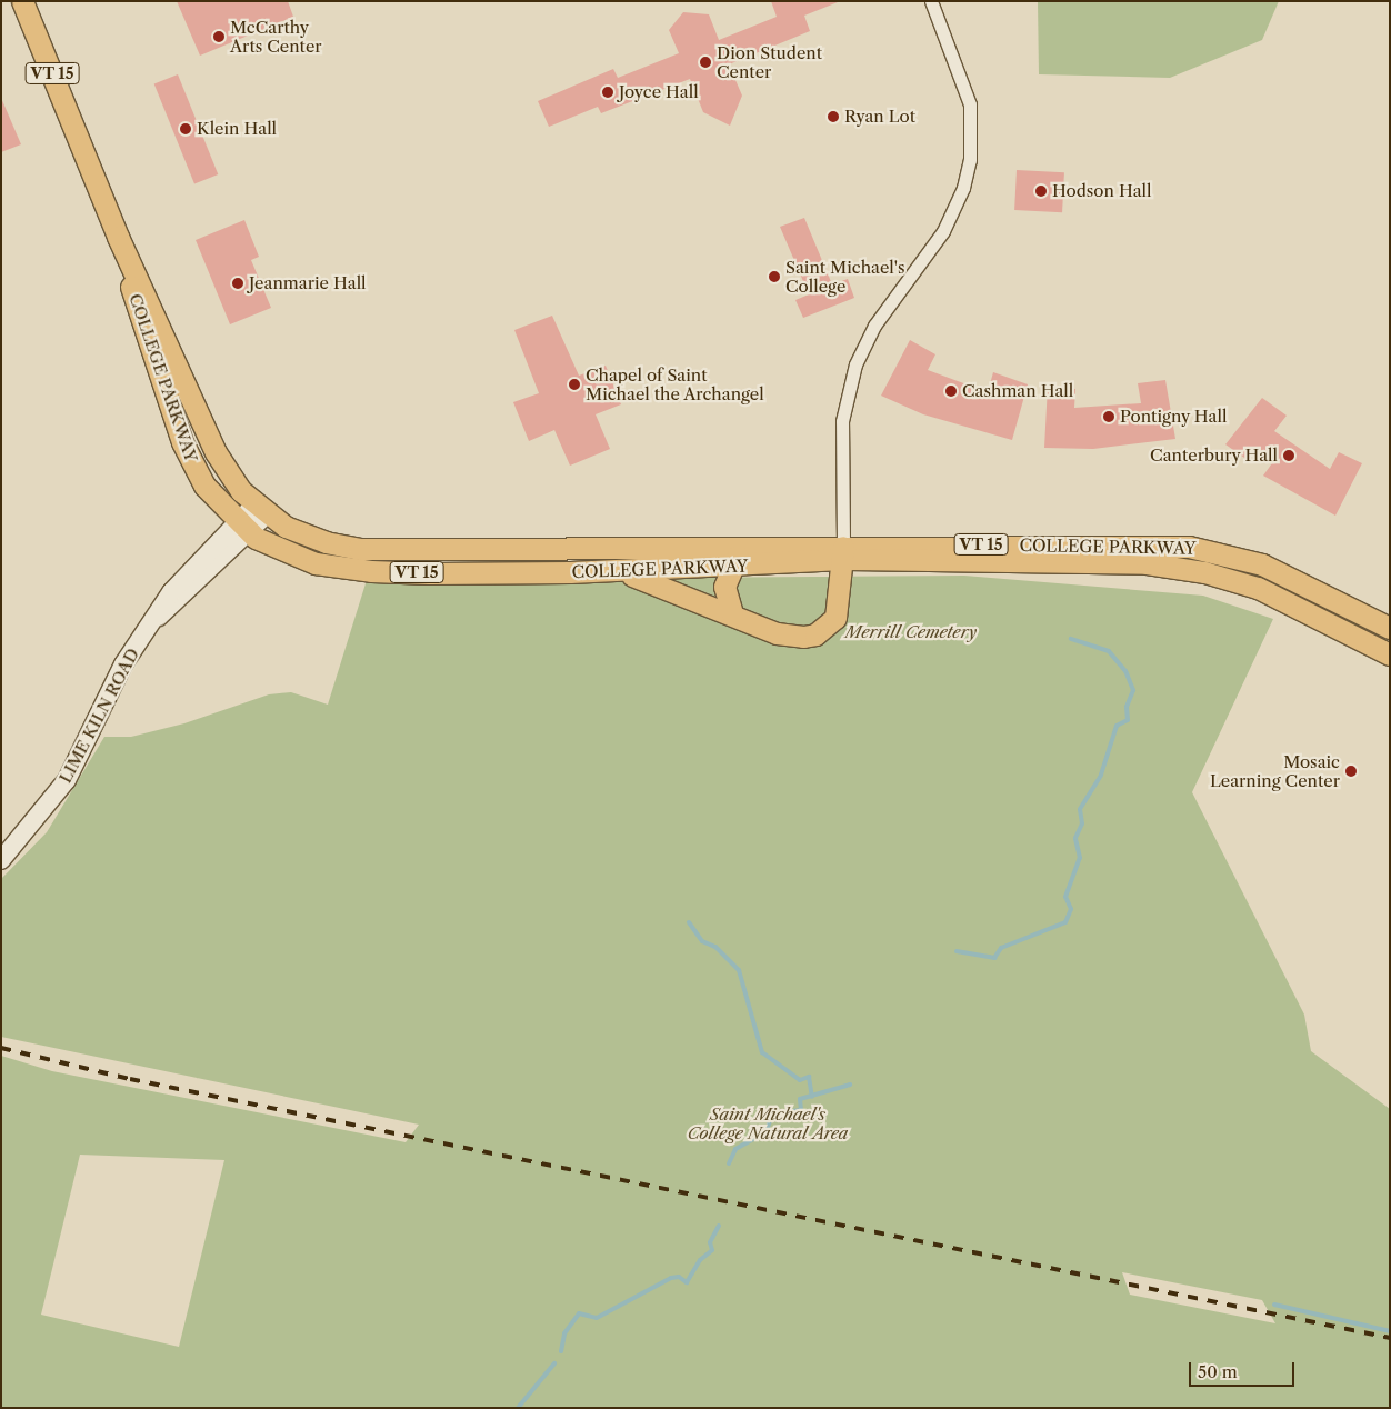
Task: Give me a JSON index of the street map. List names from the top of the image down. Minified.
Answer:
{"streets":{"main road":["VT 15","COLLEGE PARKWAY","LIME KILN ROAD"]},"crossings":[["COLLEGE PARKWAY","LIME KILN ROAD"]],"parks":["Merrill Cemetery","Saint Michael's College Natural Area"],"places":["McCarthy Arts Center","Dion Student Center","Joyce Hall","Ryan Lot","Klein Hall","Hodson Hall","Saint Michael's College","Jeanmarie Hall","Chapel of Saint Michael the Archangel","Cashman Hall","Pontigny Hall","Canterbury Hall","Mosaic Learning Center"],"scale_bar":"50 m"}
